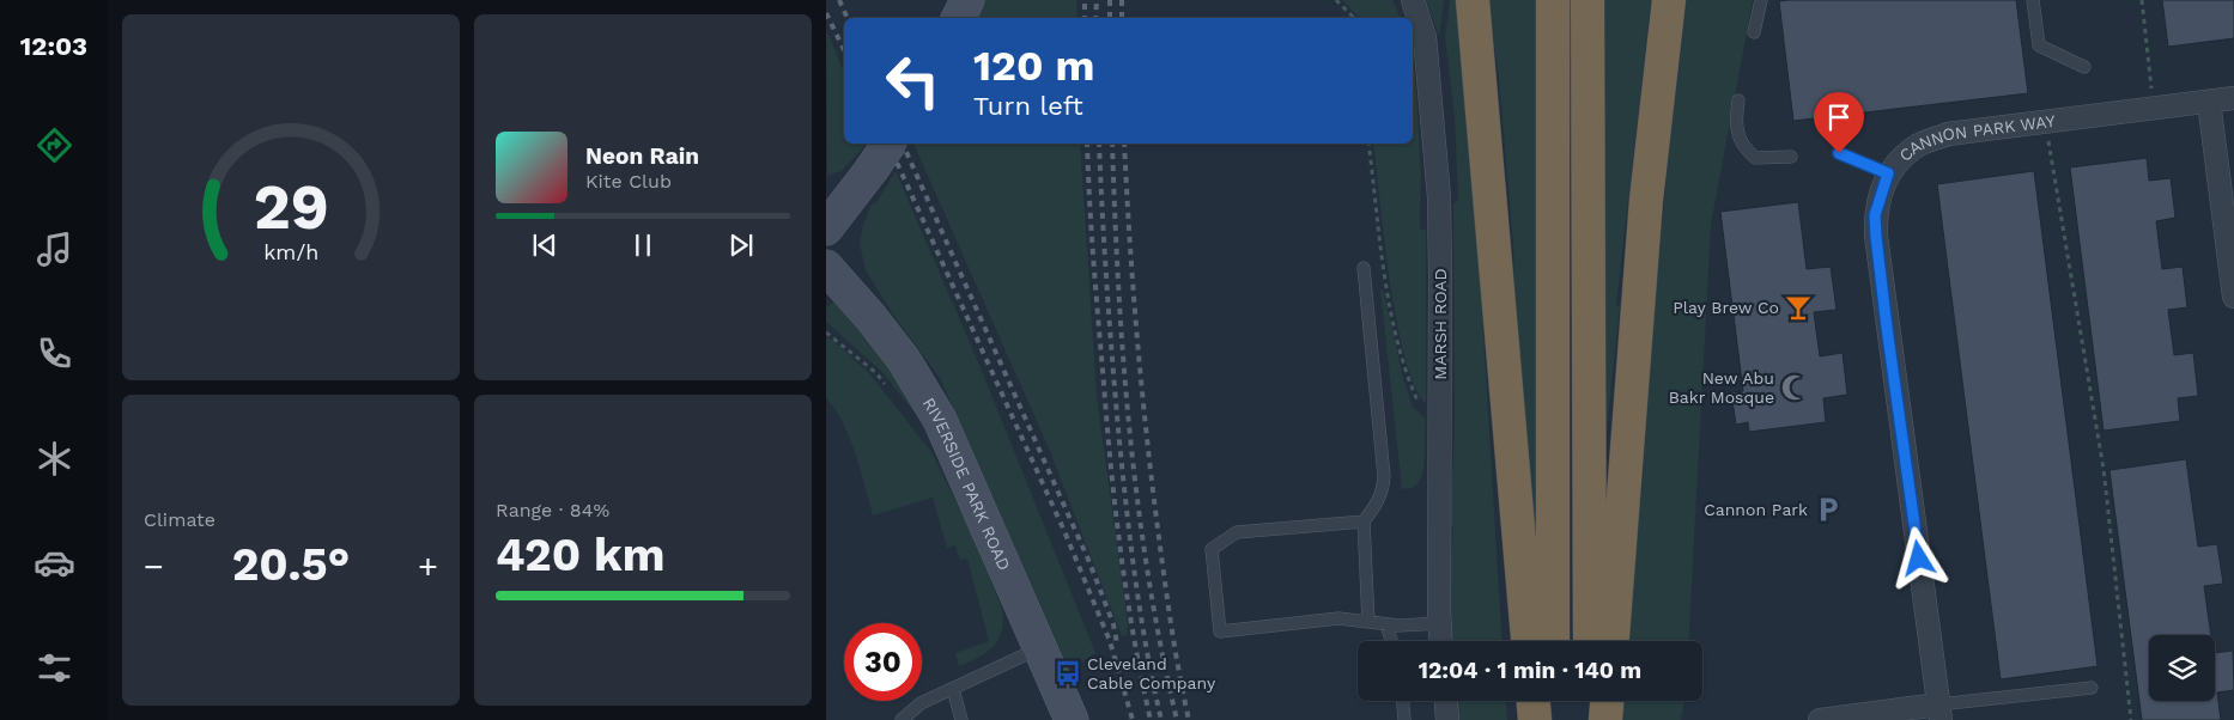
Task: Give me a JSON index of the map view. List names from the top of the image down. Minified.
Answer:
{"streets":{"street":["CANNON PARK WAY","MARSH ROAD","RIVERSIDE PARK ROAD"]},"places":{"bar":["Play Brew Co"],"mosque":["New Abu Bakr Mosque"],"parking":["Cannon Park"],"bus stop":["Cleveland Cable Company"]},"page":{"tabs":"12:03","turn":["120 m","Turn left"],"song":["Neon Rain","Kite Club"],"tile":["Climate",["Range · 84%","420 km"]],"heat":["−","20.5°","+"],"limit":"30","trip":"12:04 · 1 min · 140 m","gauge":["29","km/h"]}}
